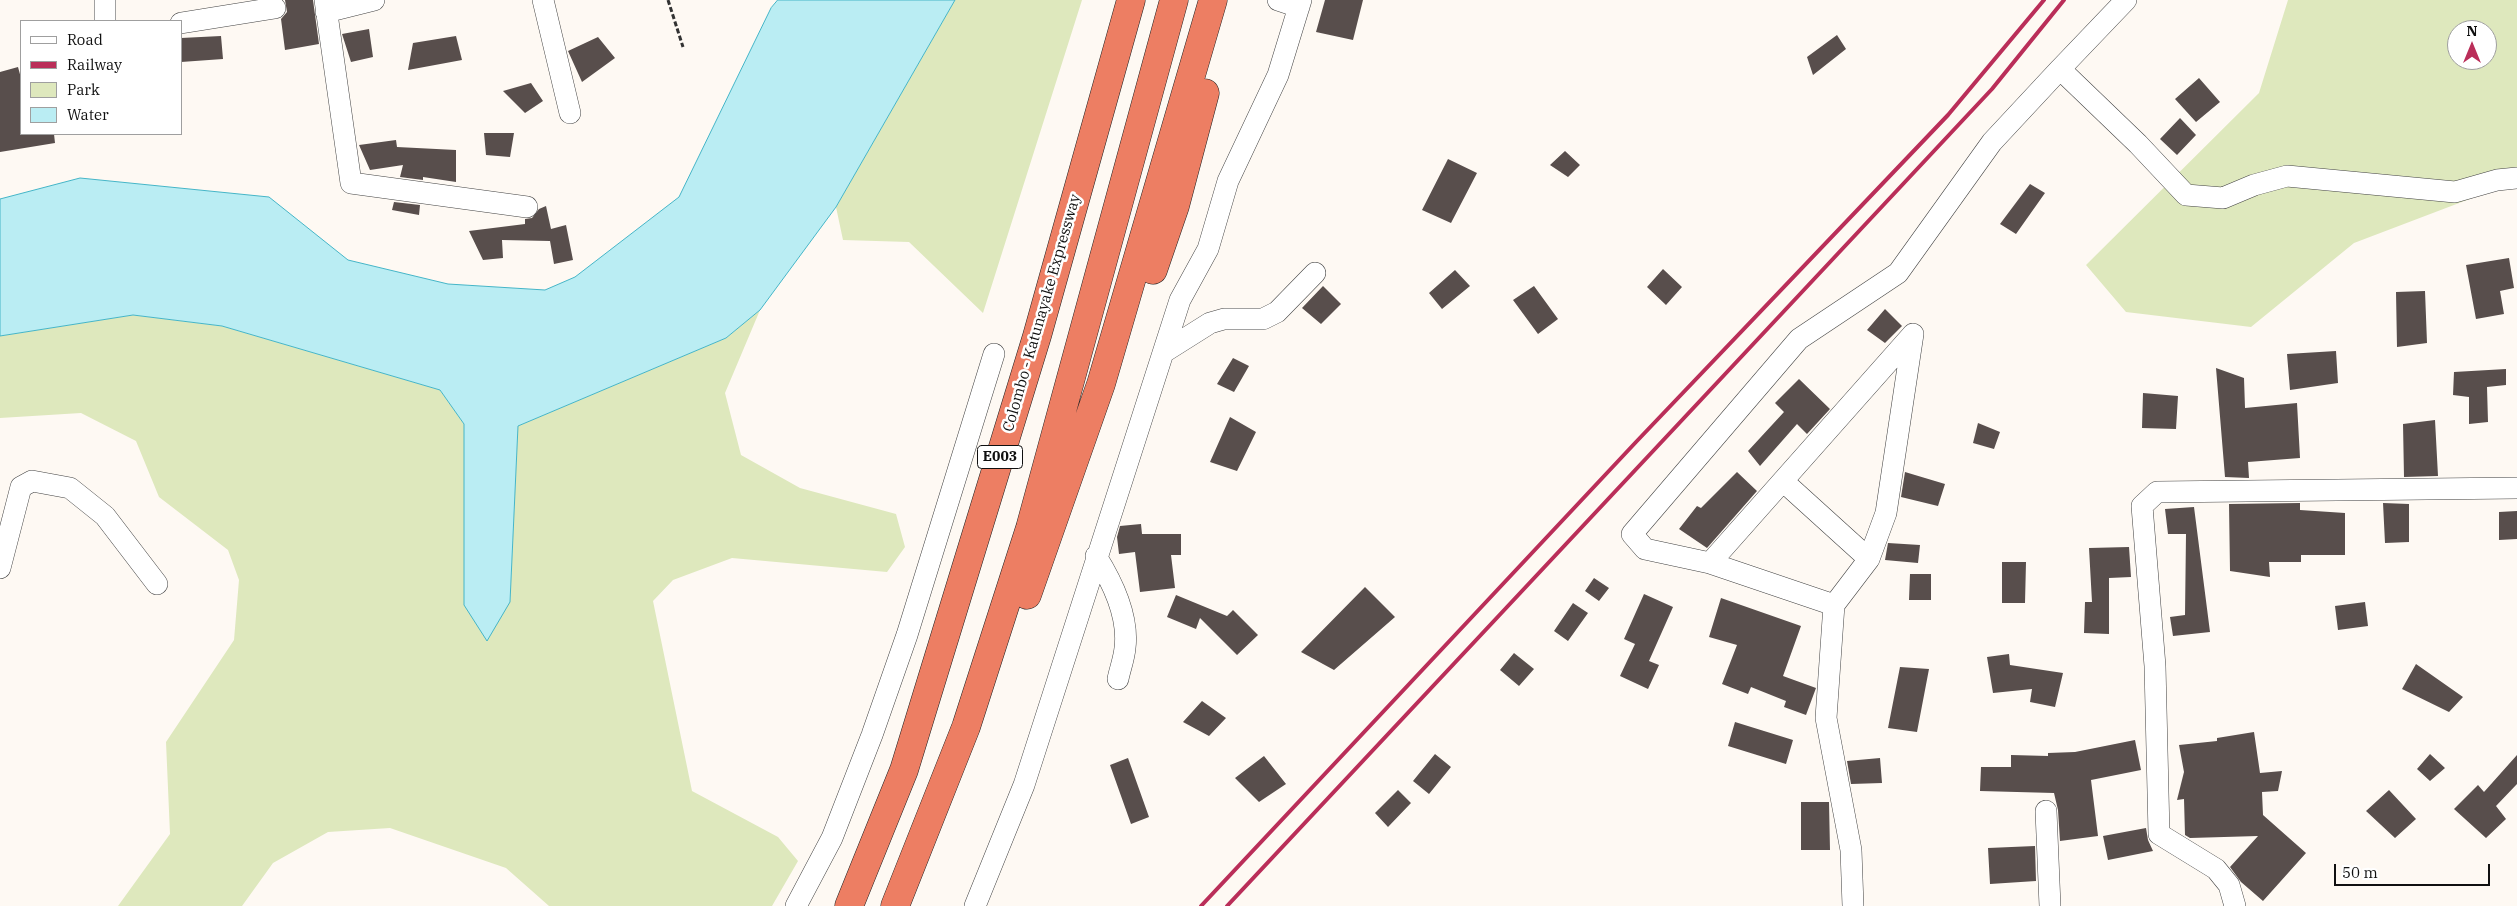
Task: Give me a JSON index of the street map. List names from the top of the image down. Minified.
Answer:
{"streets":{"highway":["Colombo - Katunayake Expressway","E003"]},"legend":["Road","Railway","Park","Water"],"scale_bar":"50 m","north":"top"}
